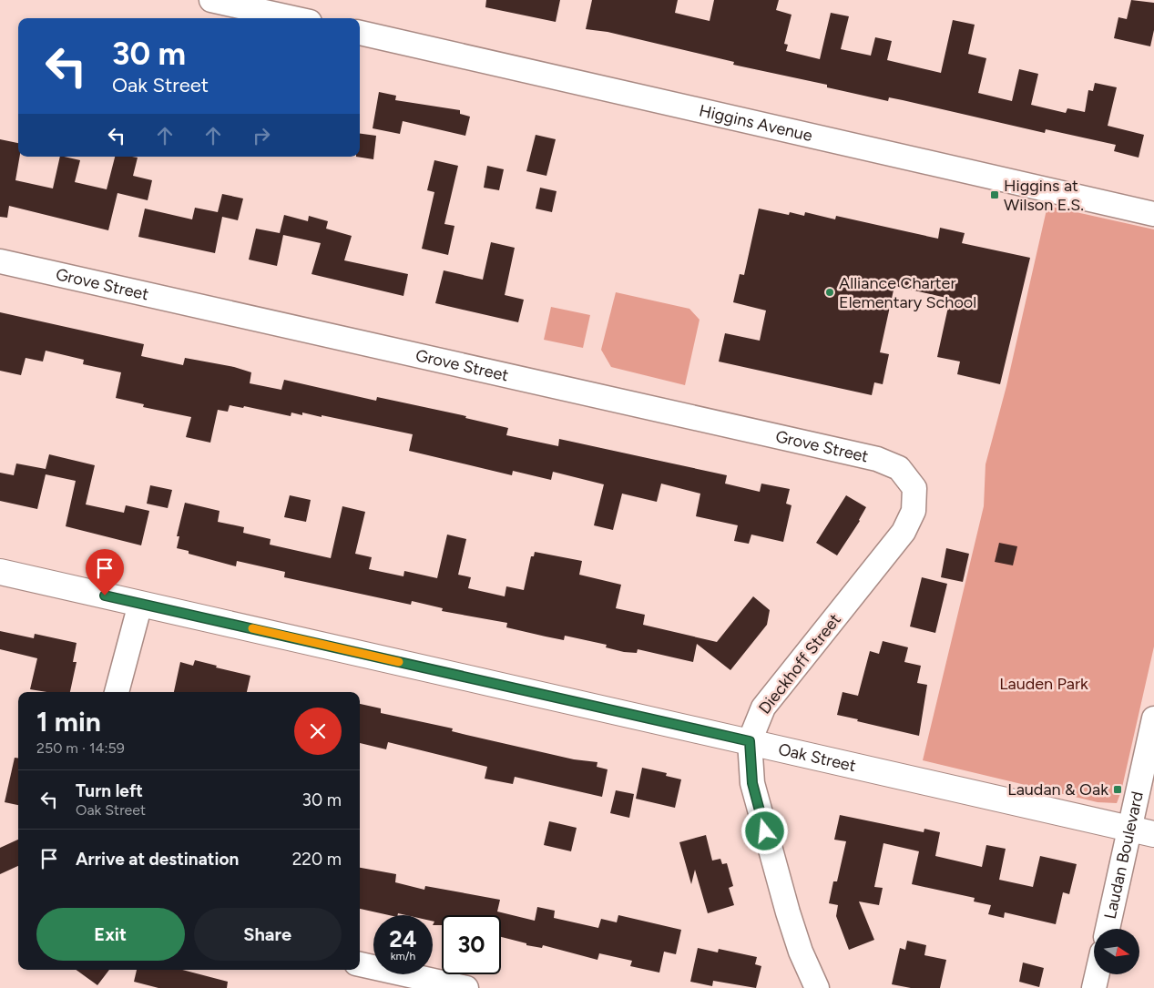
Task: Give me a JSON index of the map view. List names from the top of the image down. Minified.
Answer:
{"streets":{"street":["Higgins Avenue","Grove Street","Dieckhoff Street","Oak Street","Laudan Boulevard"]},"crossings":[["Grove Street","Dieckhoff Street"],["Dieckhoff Street","Oak Street"],["Oak Street","Laudan Boulevard"]],"parks":["Lauden Park"],"places":{"transit":["Higgins at Wilson E.S.","Laudan & Oak"],"other":["Alliance Charter Elementary School"]},"north":"right","page":{"turn":["30 m","Oak Street"],"heading":["1 min","250 m · 14:59"],"list":[{"name":"Turn left","note":"Oak Street","value":"30 m"},{"name":"Arrive at destination","value":"220 m"}],"buttons":["Exit","Share"],"speed":"24 km/h","limit":"30"}}
